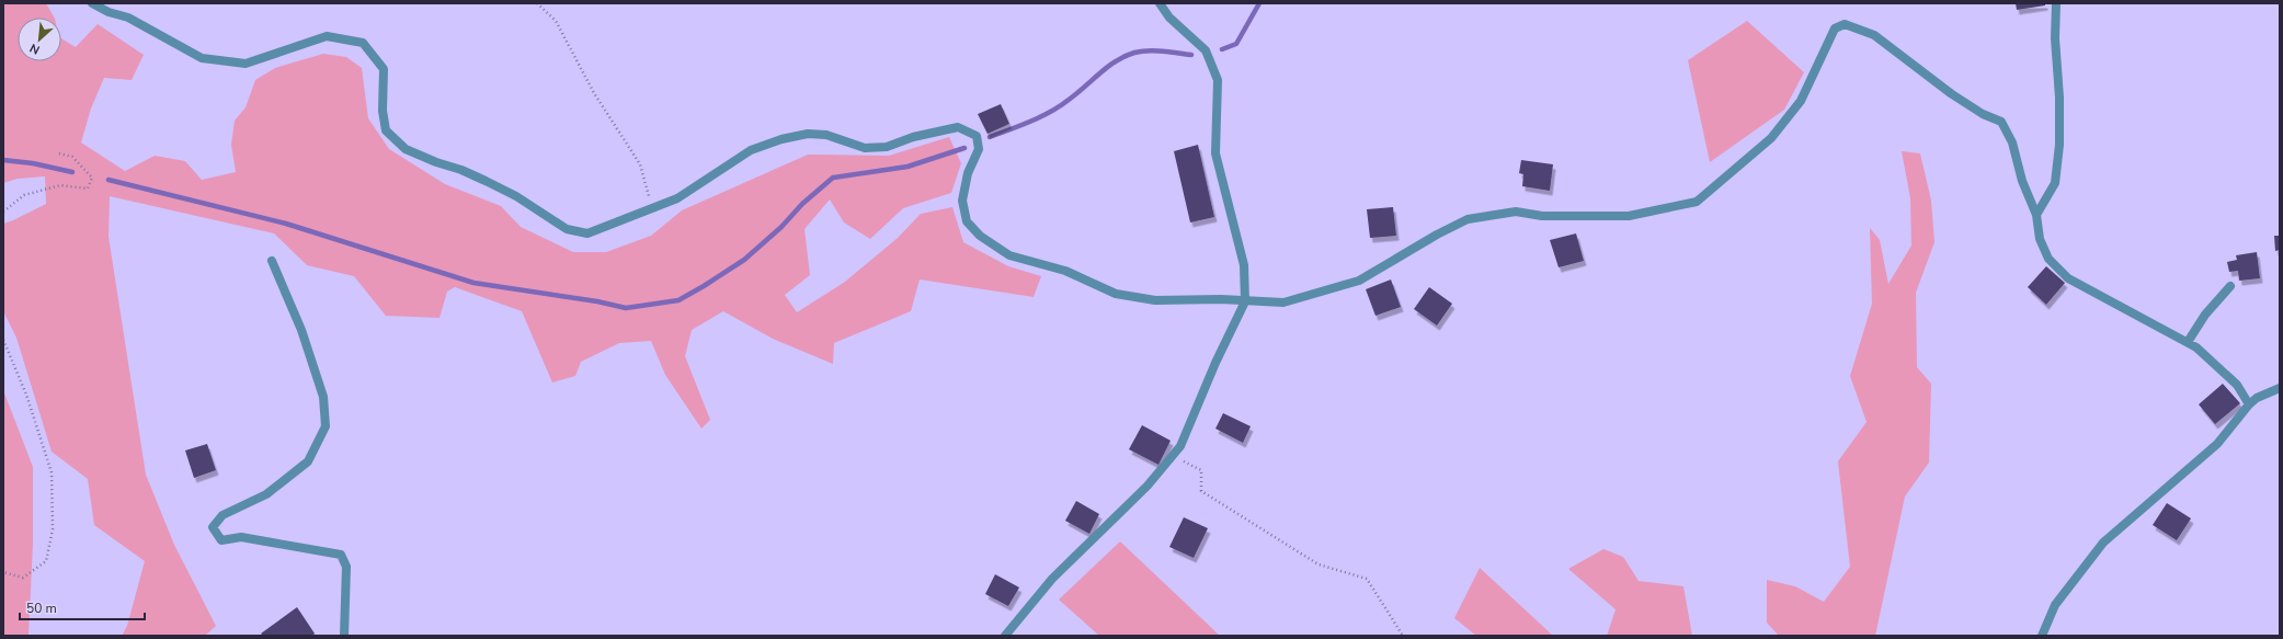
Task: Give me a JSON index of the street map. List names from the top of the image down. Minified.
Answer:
{"scale_bar":"50 m","north":"bottom left"}
